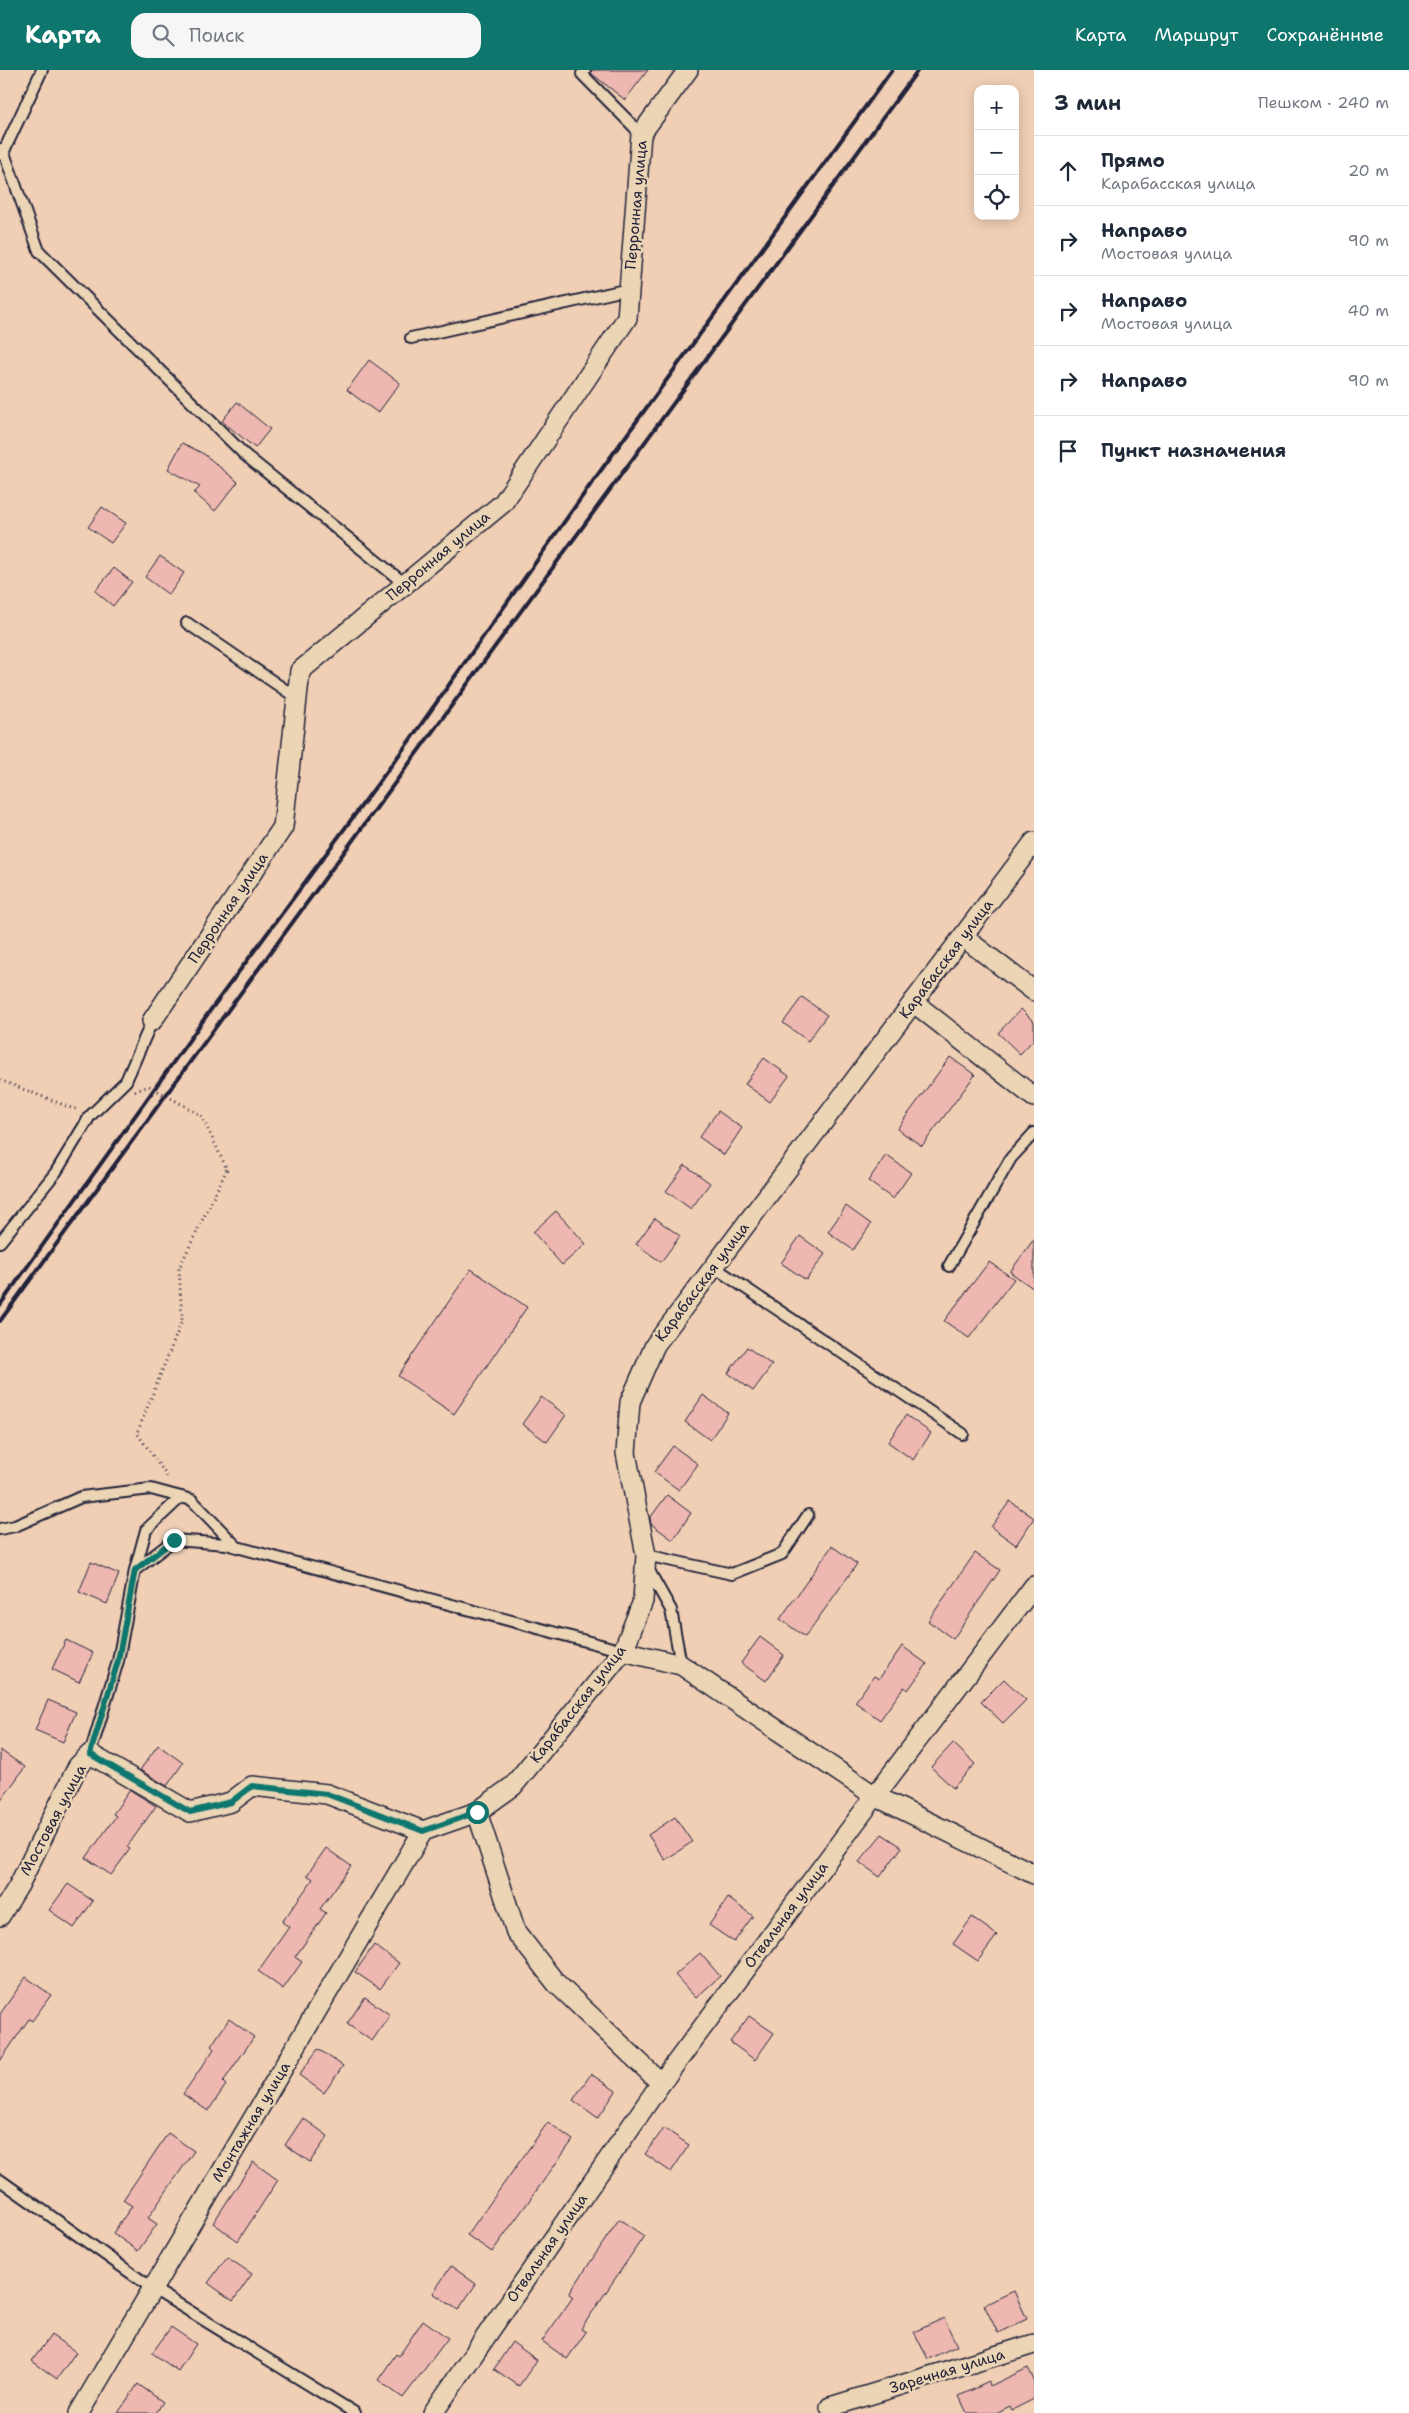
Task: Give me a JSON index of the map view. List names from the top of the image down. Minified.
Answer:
{"streets":{"street":["Перронная улица","Карабасская улица","Мостовая улица","Отвальная улица","Монтажная улица","Заречная улица"]},"crossings":[["Карабасская улица","Мостовая улица"],["Карабасская улица","Монтажная улица"],["Мостовая улица","Монтажная улица"]],"page":{"header":"Карта","search":"Поиск","nav":["Карта","Маршрут","Сохранённые"],"heading":["3 мин","Пешком · 240 m"],"map_buttons":["+","−"],"list":[["Прямо","Карабасская улица","20 m"],["Направо","Мостовая улица","90 m"],["Направо","Мостовая улица","40 m"],["Направо","90 m"],"Пункт назначения"]}}
